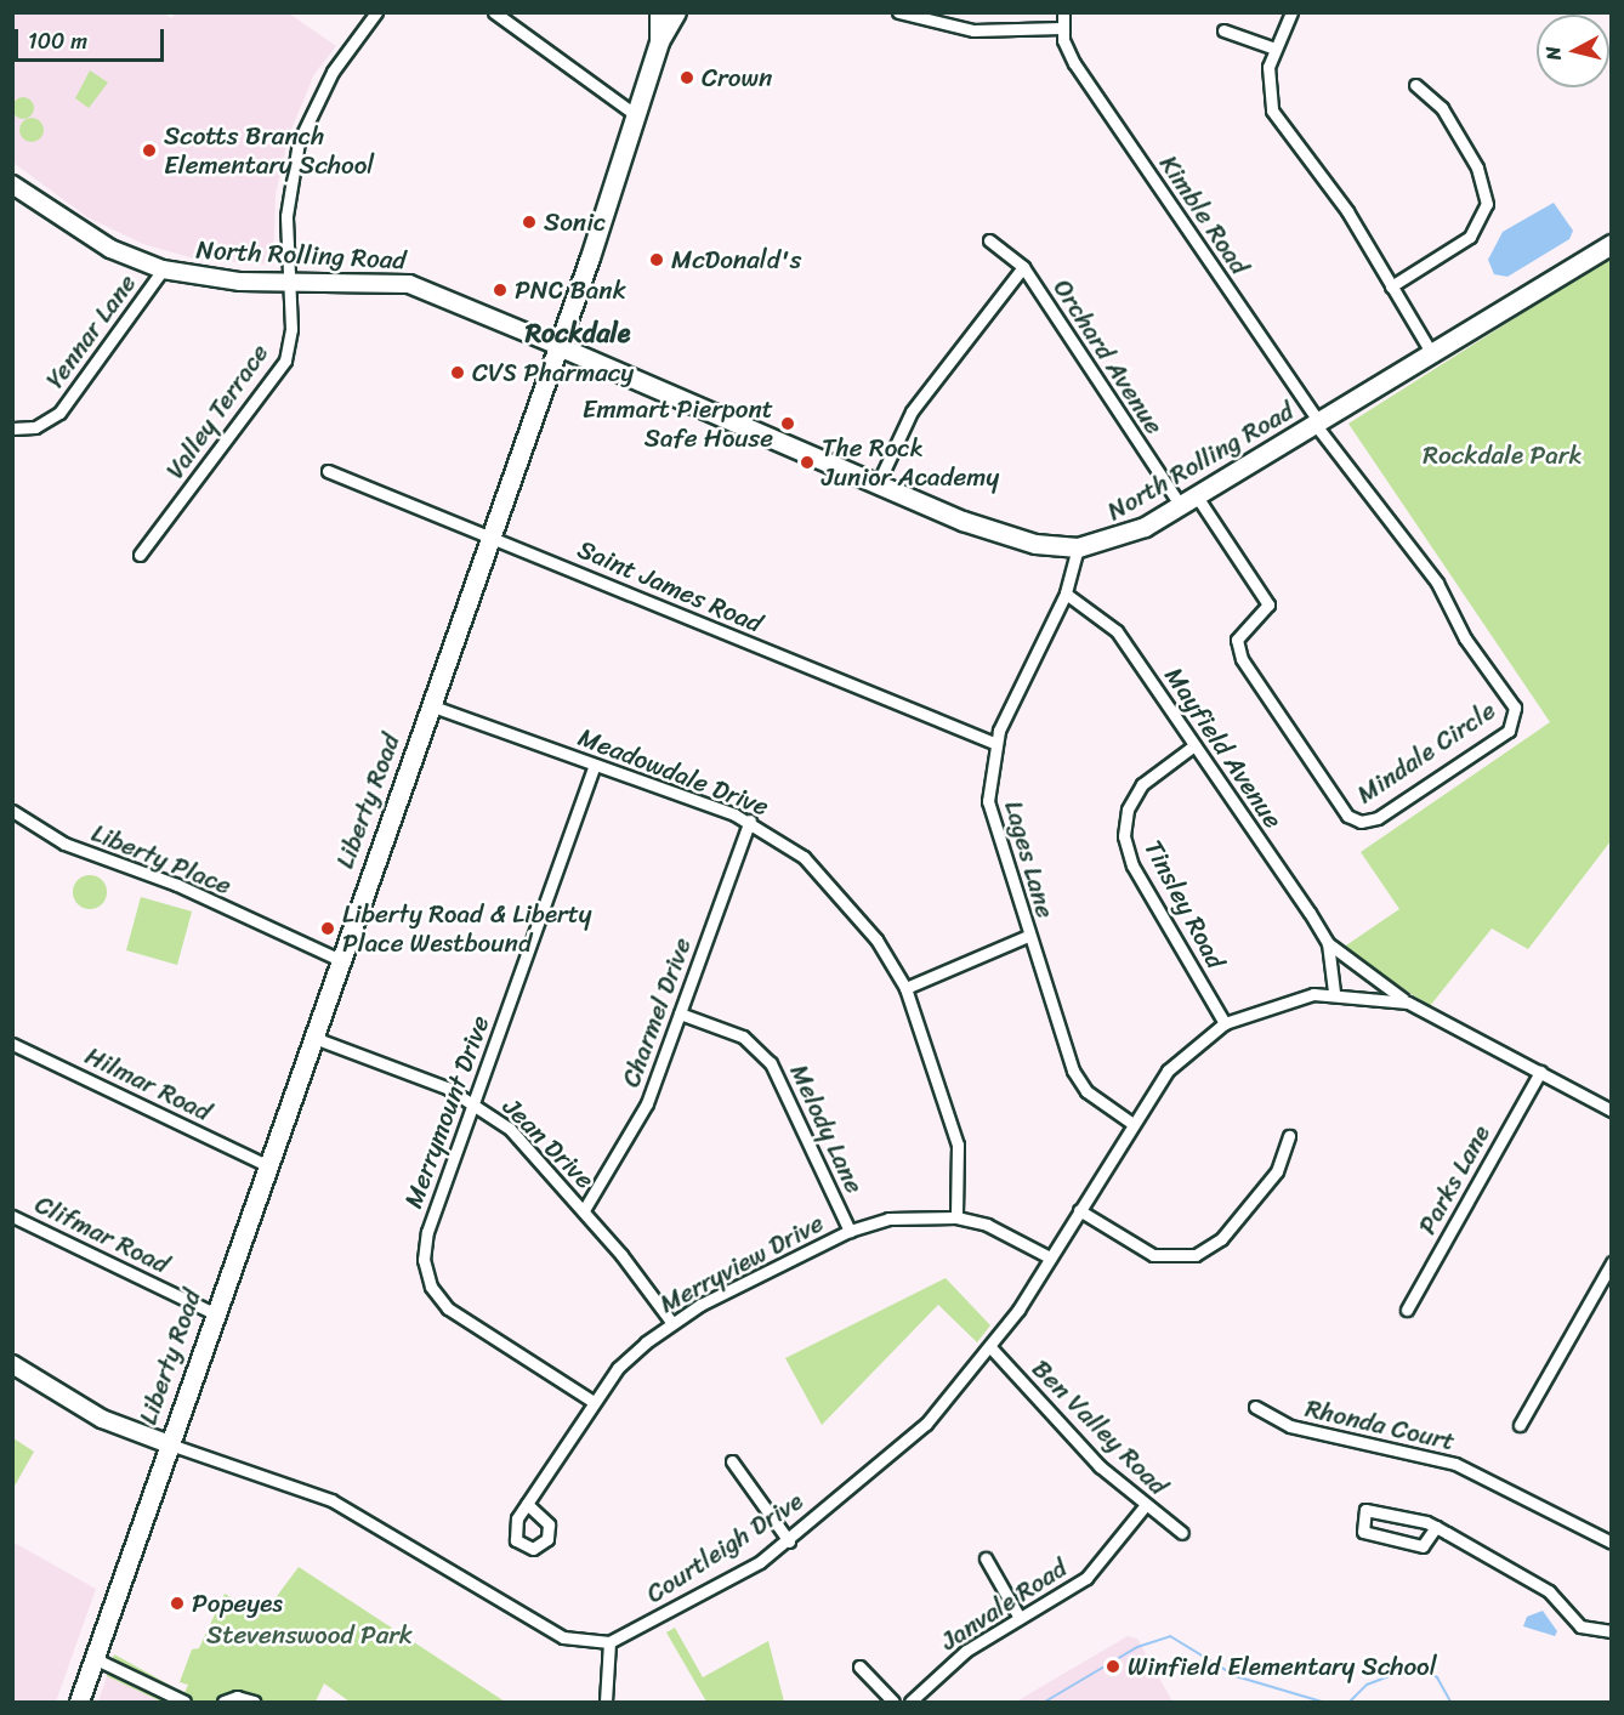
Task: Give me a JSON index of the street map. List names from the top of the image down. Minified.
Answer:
{"streets":{"main road":["North Rolling Road","Liberty Road"],"street":["Kimble Road","Yennar Lane","Orchard Avenue","Valley Terrace","Saint James Road","Mayfield Avenue","Mindale Circle","Meadowdale Drive","Liberty Place","Lages Lane","Tinsley Road","Charmel Drive","Hilmar Road","Merrymount Drive","Melody Lane","Jean Drive","Parks Lane","Clifmar Road","Merryview Drive","Rhonda Court","Ben Valley Road","Courtleigh Drive","Janvale Road"]},"crossings":[["Kimble Road","North Rolling Road"],["Kimble Road","Mindale Circle"],["North Rolling Road","Yennar Lane"],["North Rolling Road","Orchard Avenue"],["North Rolling Road","Valley Terrace"],["North Rolling Road","Mindale Circle"],["North Rolling Road","Liberty Road"],["North Rolling Road","Lages Lane"],["Orchard Avenue","Mindale Circle"],["Saint James Road","Liberty Road"],["Saint James Road","Lages Lane"],["Mayfield Avenue","Lages Lane"],["Mayfield Avenue","Tinsley Road"],["Mayfield Avenue","Parks Lane"],["Mayfield Avenue","Courtleigh Drive"],["Meadowdale Drive","Liberty Road"],["Meadowdale Drive","Charmel Drive"],["Meadowdale Drive","Merrymount Drive"],["Meadowdale Drive","Merryview Drive"],["Liberty Road","Liberty Place"],["Liberty Road","Hilmar Road"],["Liberty Road","Jean Drive"],["Liberty Road","Clifmar Road"],["Lages Lane","Courtleigh Drive"],["Tinsley Road","Courtleigh Drive"],["Charmel Drive","Melody Lane"],["Charmel Drive","Jean Drive"],["Merrymount Drive","Jean Drive"],["Merrymount Drive","Merryview Drive"],["Melody Lane","Merryview Drive"],["Jean Drive","Merryview Drive"],["Merryview Drive","Courtleigh Drive"],["Ben Valley Road","Courtleigh Drive"],["Ben Valley Road","Janvale Road"]],"districts":["Rockdale"],"parks":["Rockdale Park","Stevenswood Park"],"places":["Crown","Scotts Branch Elementary School","Sonic","McDonald's","PNC Bank","CVS Pharmacy","Emmart Pierpont Safe House","The Rock Junior Academy","Liberty Road & Liberty Place Westbound","Popeyes","Winfield Elementary School"],"scale_bar":"100 m","north":"left"}
